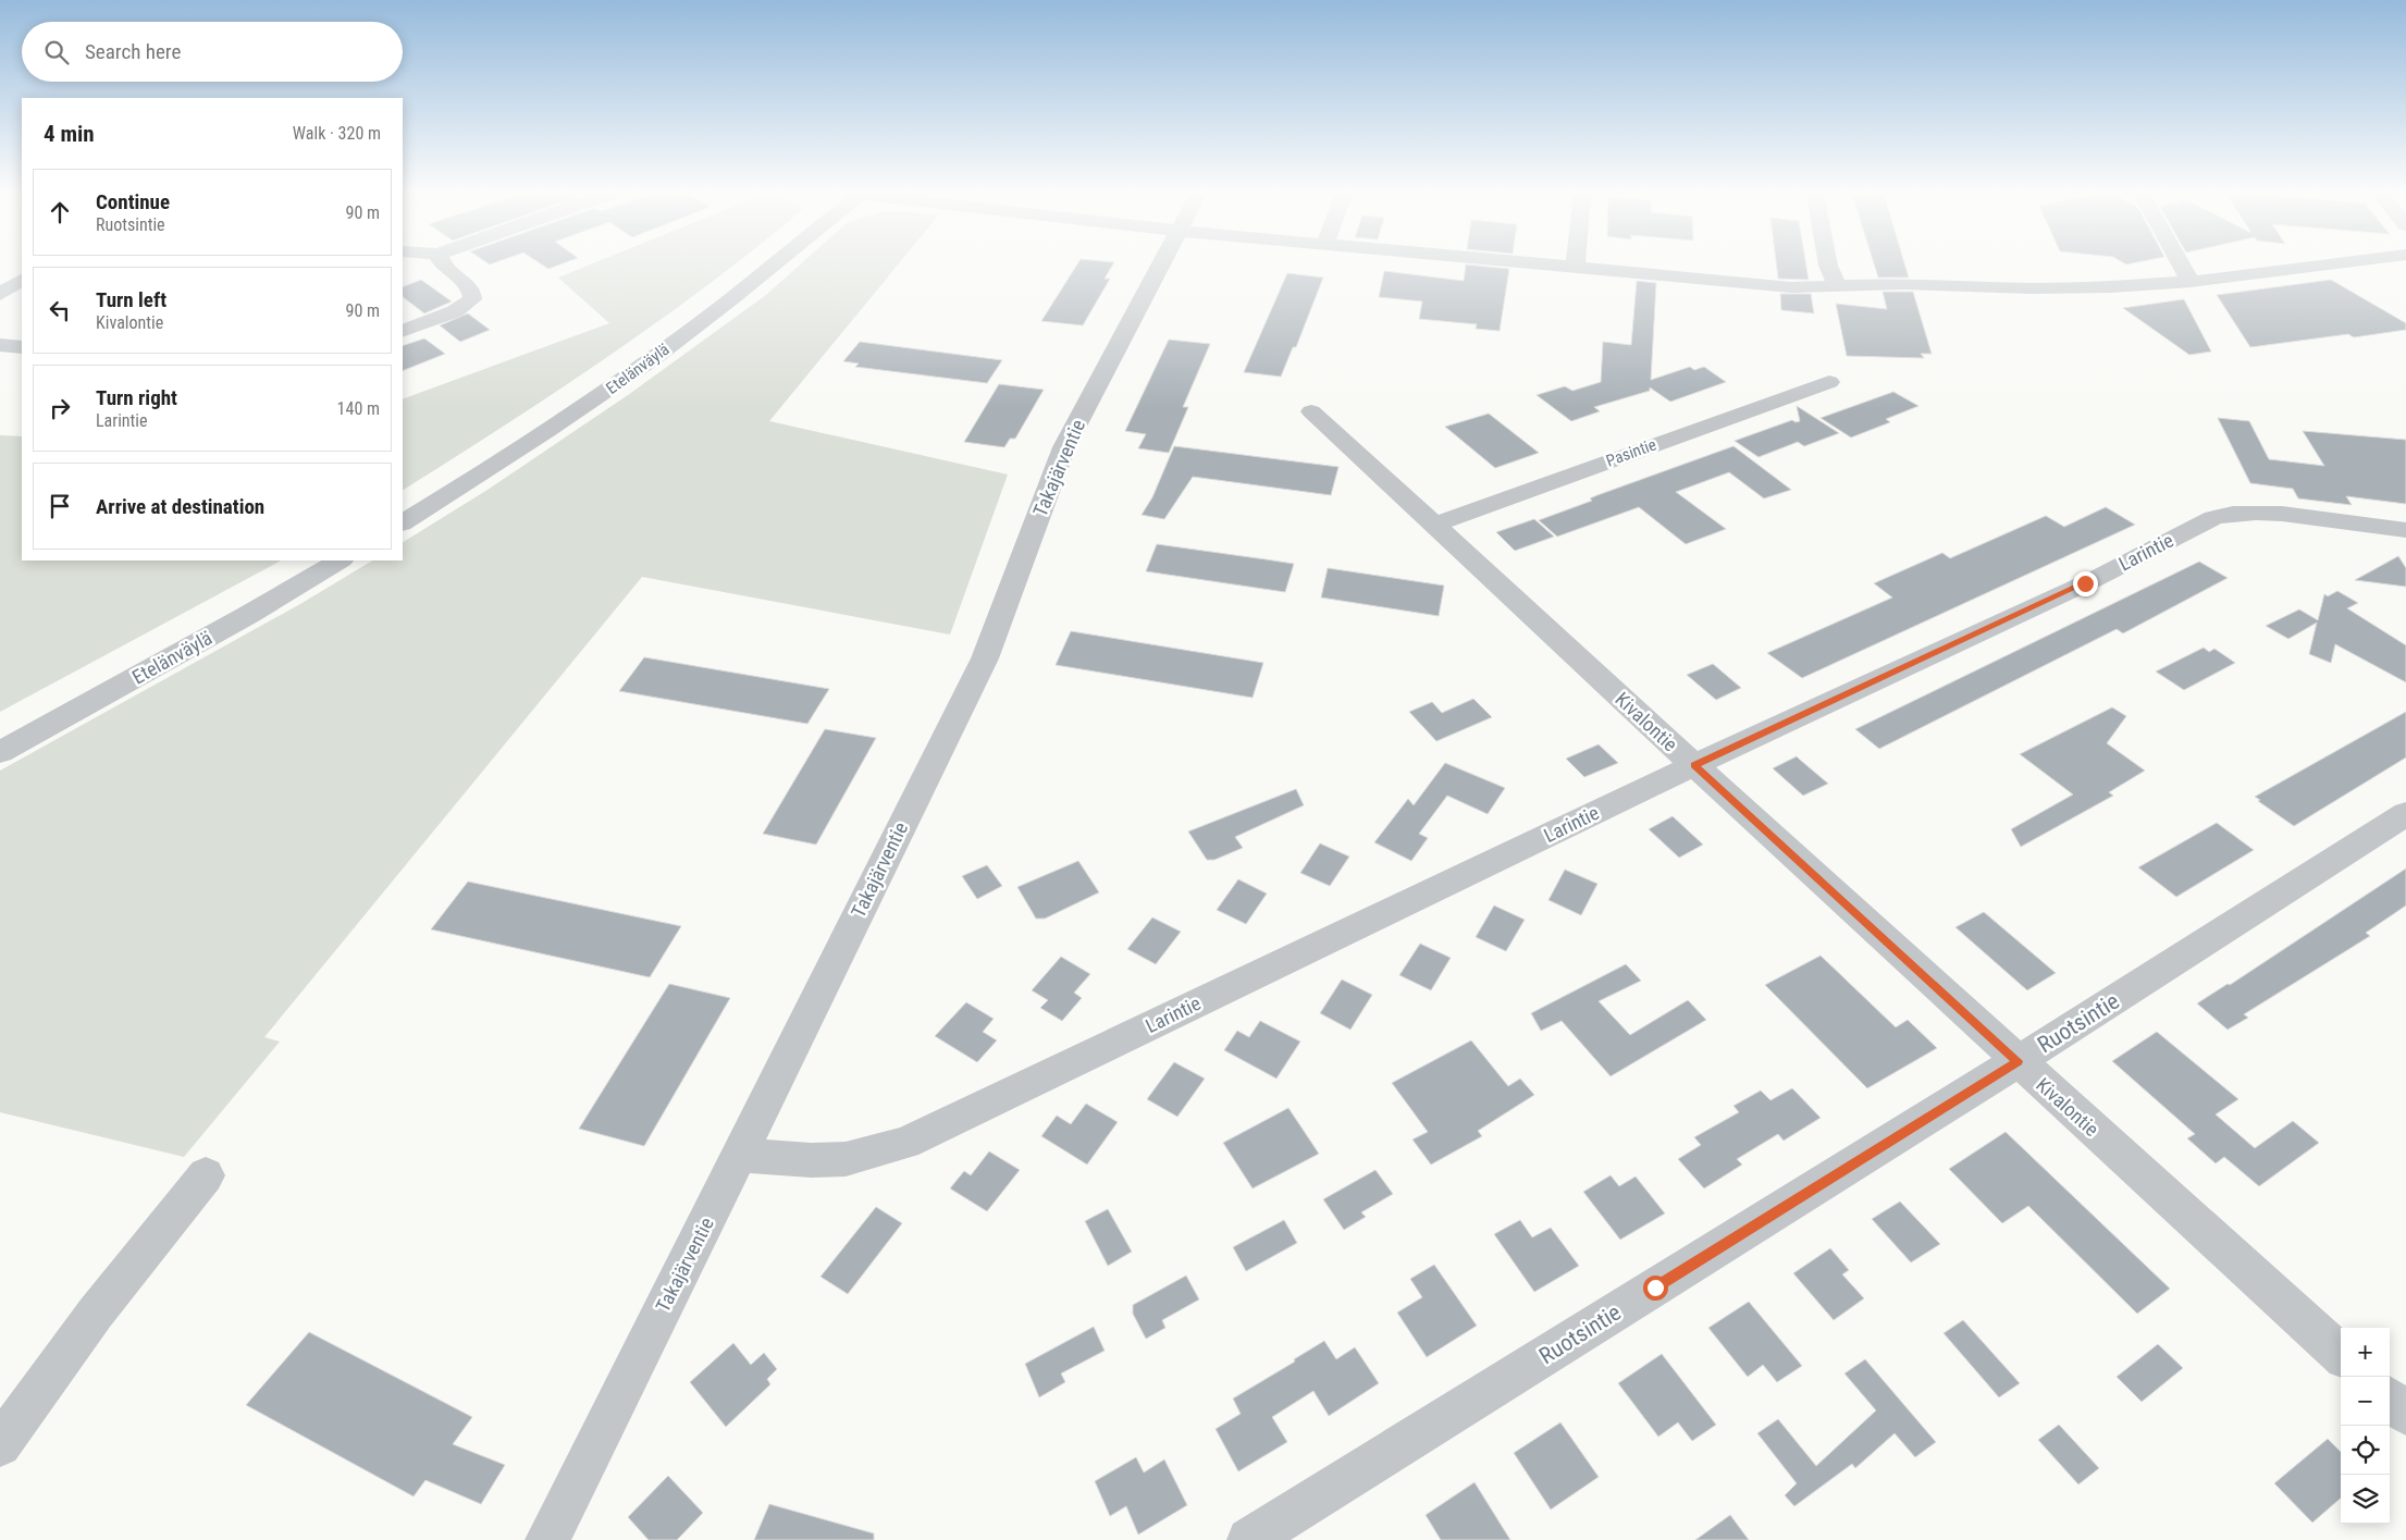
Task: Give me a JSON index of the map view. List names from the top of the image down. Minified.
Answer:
{"streets":{"street":["Etelänväylä","Pasintie","Takajärventie","Larintie","Kivalontie","Ruotsintie"]},"crossings":[["Pasintie","Kivalontie"],["Takajärventie","Larintie"],["Larintie","Kivalontie"],["Kivalontie","Ruotsintie"]],"page":{"search":"Search here","heading":["4 min","Walk · 320 m"],"list":[["Continue","Ruotsintie","90 m"],["Turn left","Kivalontie","90 m"],["Turn right","Larintie","140 m"],"Arrive at destination"],"map_buttons":["+","−"]}}
